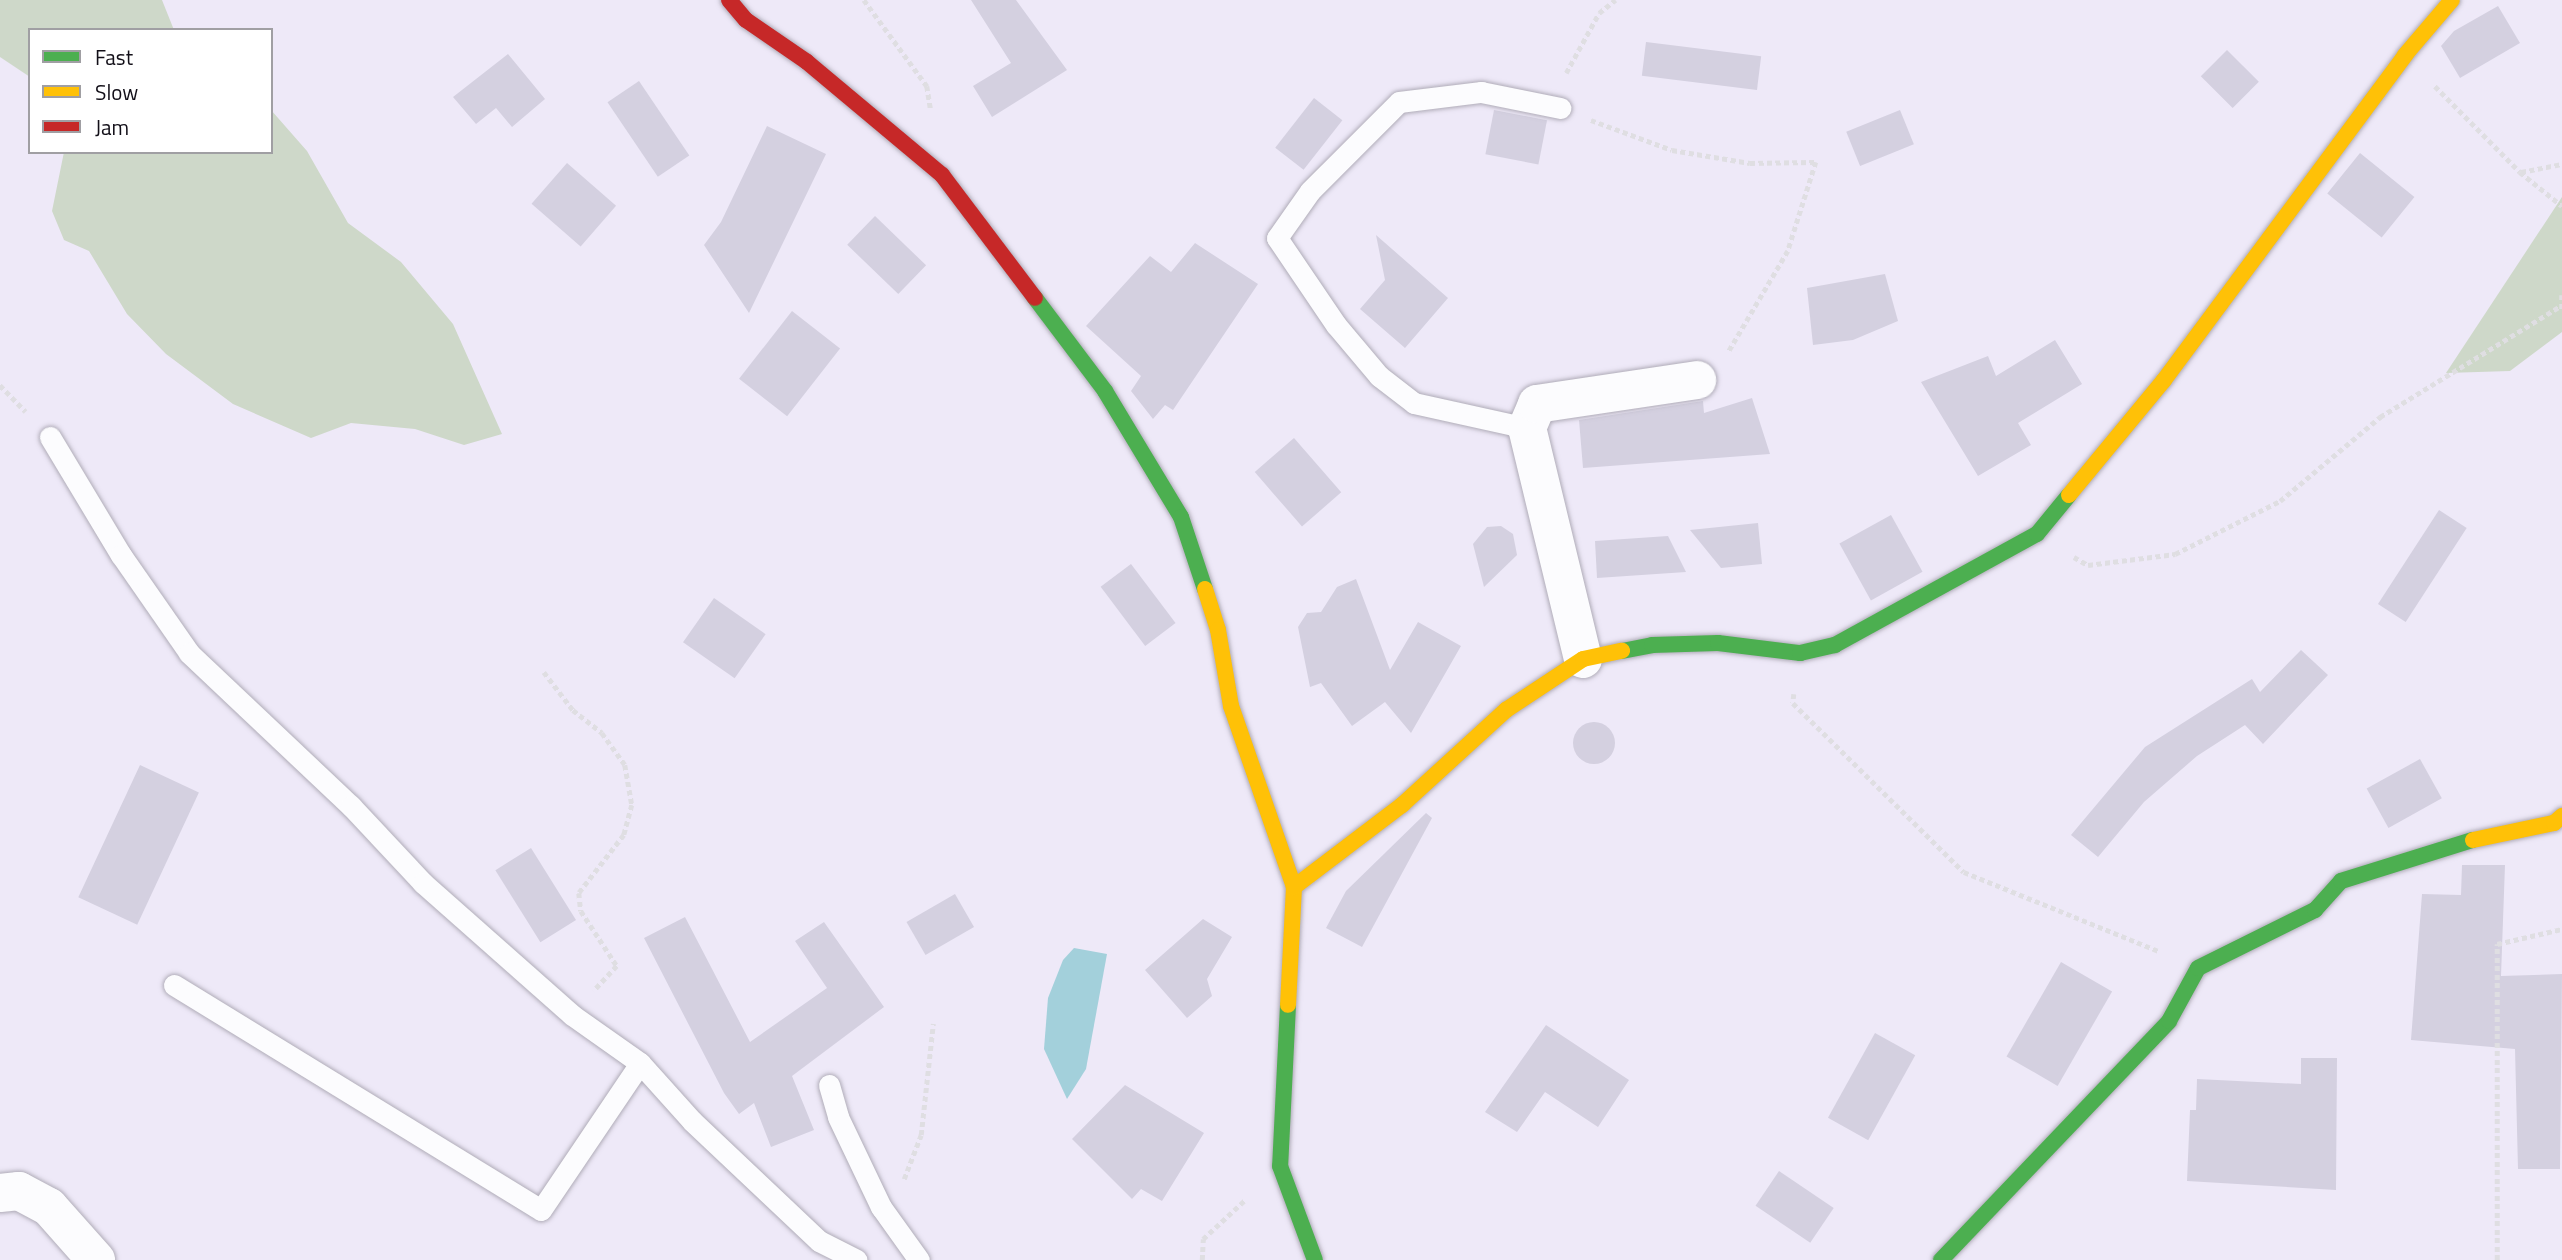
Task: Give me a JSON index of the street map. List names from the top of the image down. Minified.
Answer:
{"legend":["Fast","Slow","Jam"]}
